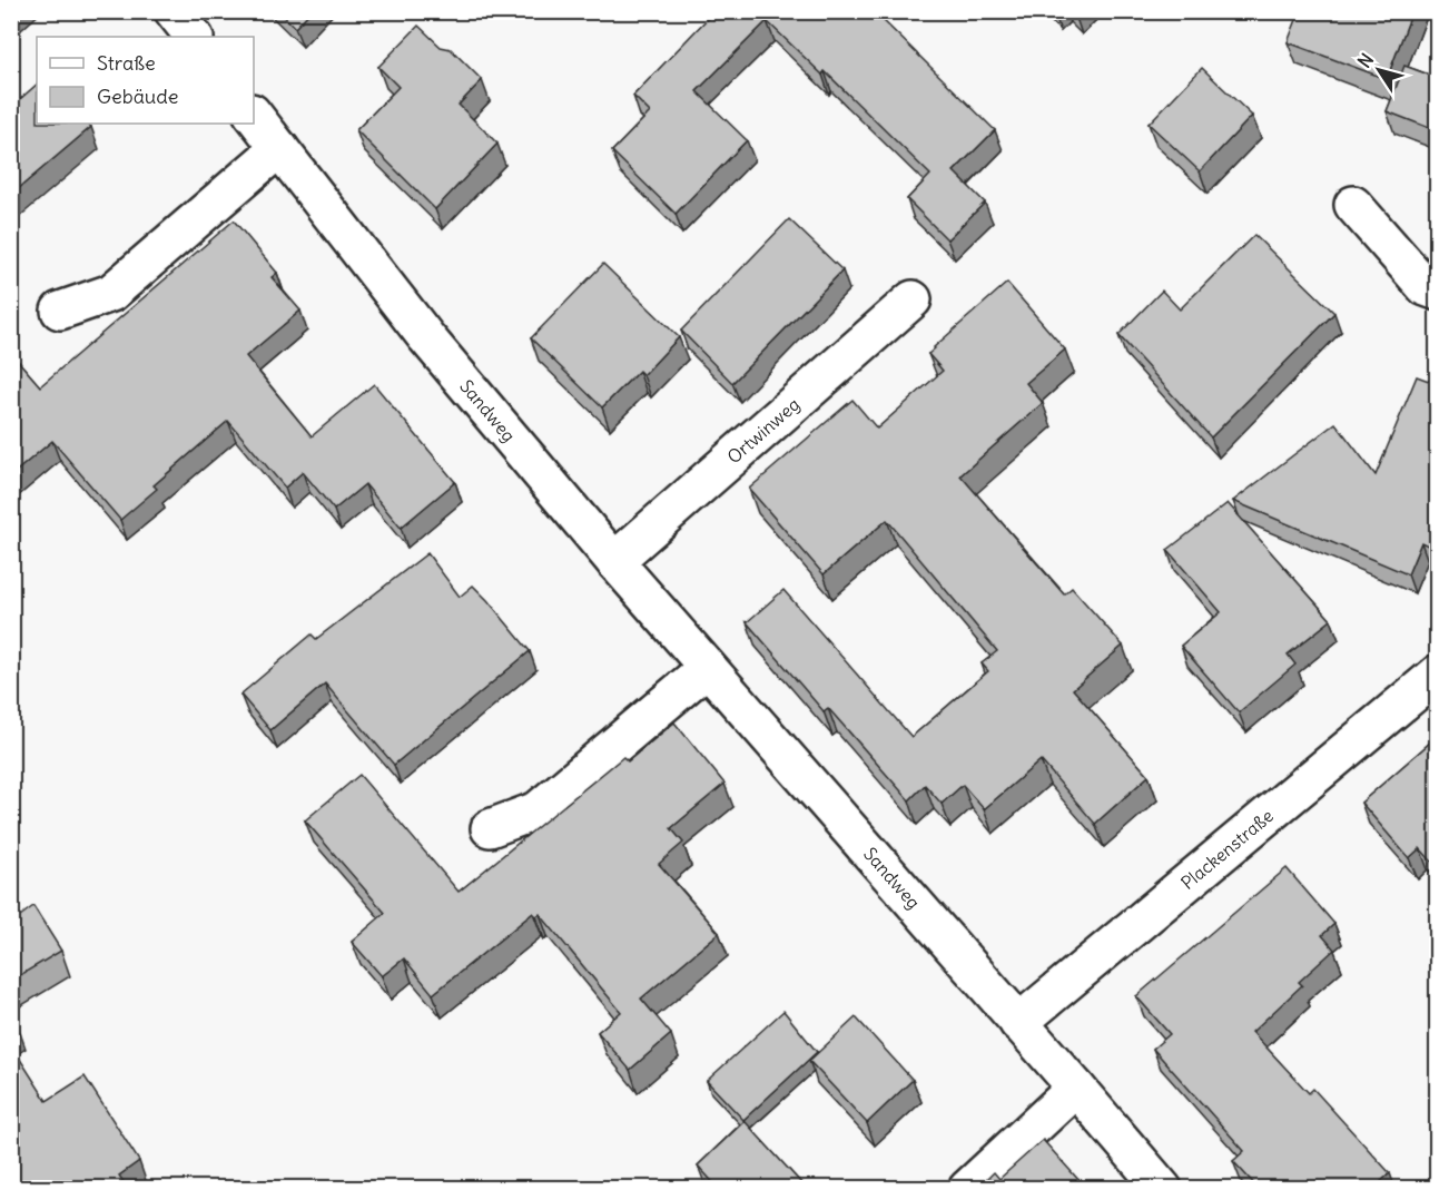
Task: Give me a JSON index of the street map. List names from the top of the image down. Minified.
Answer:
{"streets":{"street":["Sandweg","Ortwinweg","Plackenstraße"]},"crossings":[["Sandweg","Ortwinweg"],["Sandweg","Plackenstraße"]],"legend":["Straße","Gebäude"],"north":"top left"}
